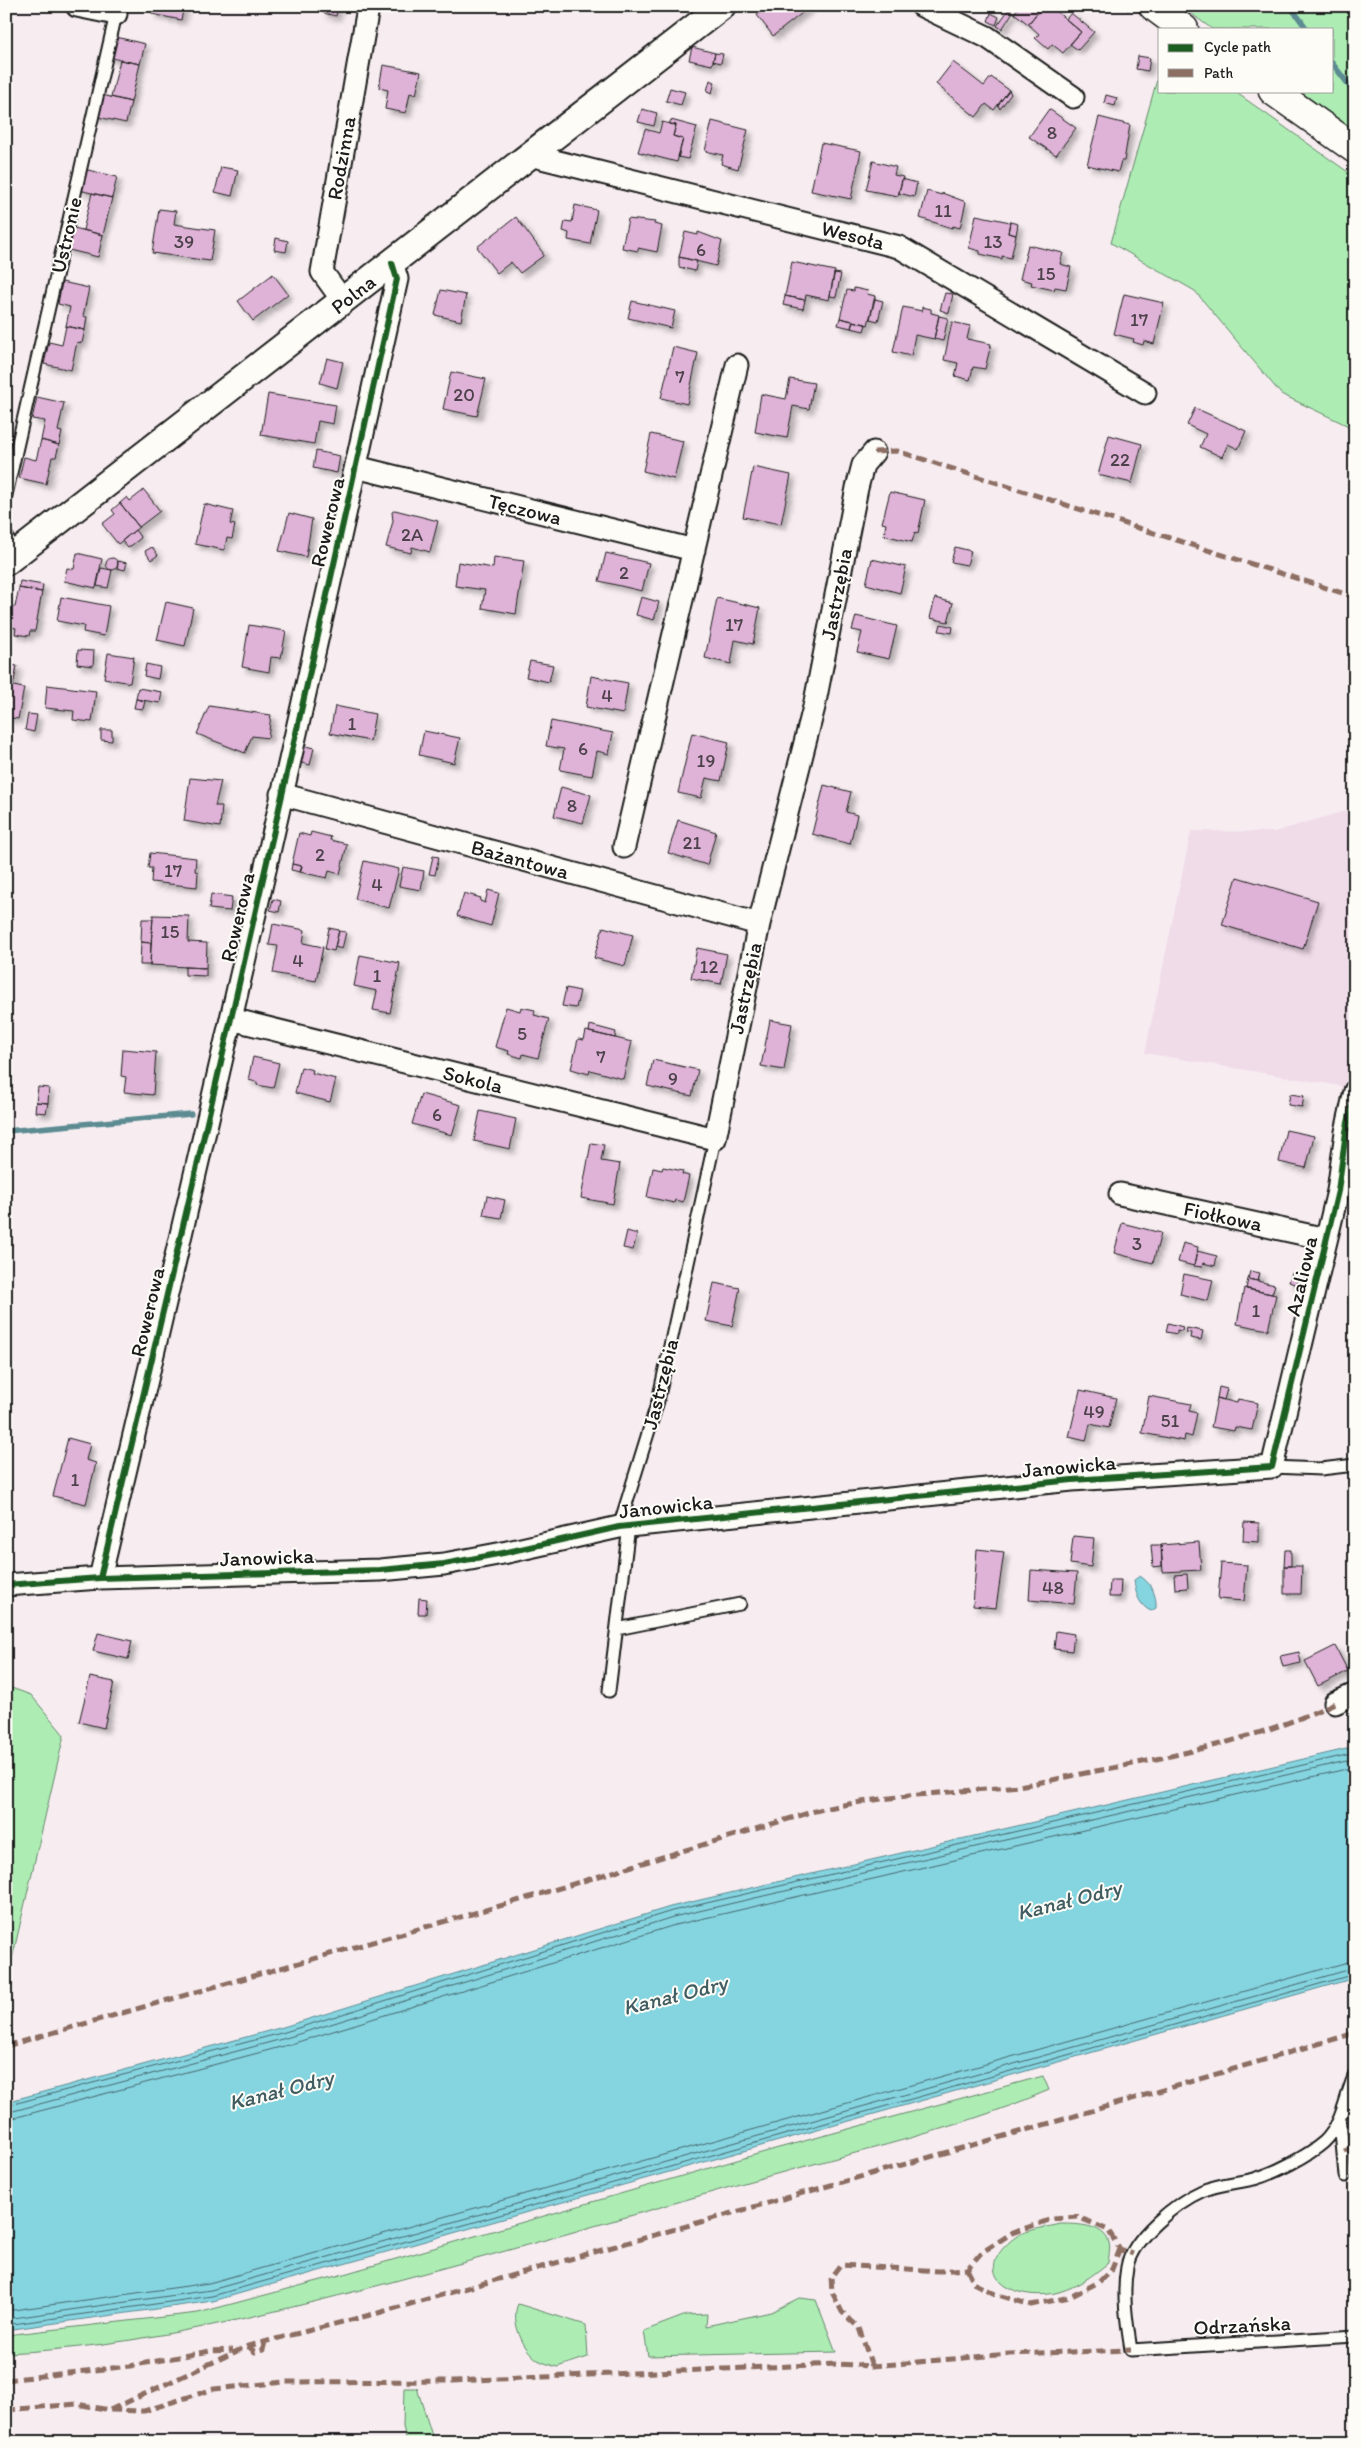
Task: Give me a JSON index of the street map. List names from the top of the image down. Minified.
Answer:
{"streets":{"street":["Rodzinna","Ustronie","Wesoła","Polna","Tęczowa","Rowerowa","Jastrzębia","Bażantowa","Sokola","Fiołkowa","Azaliowa","Janowicka"],"lane":["Odrzańska"]},"crossings":[["Rodzinna","Polna"],["Wesoła","Polna"],["Polna","Rowerowa"],["Tęczowa","Rowerowa"],["Rowerowa","Bażantowa"],["Rowerowa","Sokola"],["Rowerowa","Janowicka"],["Jastrzębia","Bażantowa"],["Jastrzębia","Sokola"],["Jastrzębia","Janowicka"],["Fiołkowa","Azaliowa"],["Azaliowa","Janowicka"]],"water":["Kanał Odry"],"house_numbers":["8","11","39","13","6","15","17","7","20","22","2A","2","17","4","1","6","19","8","21","2","17","4","15","4","12","1","5","7","9","6","3","1","49","51","1","48"],"legend":["Cycle path","Path"]}
